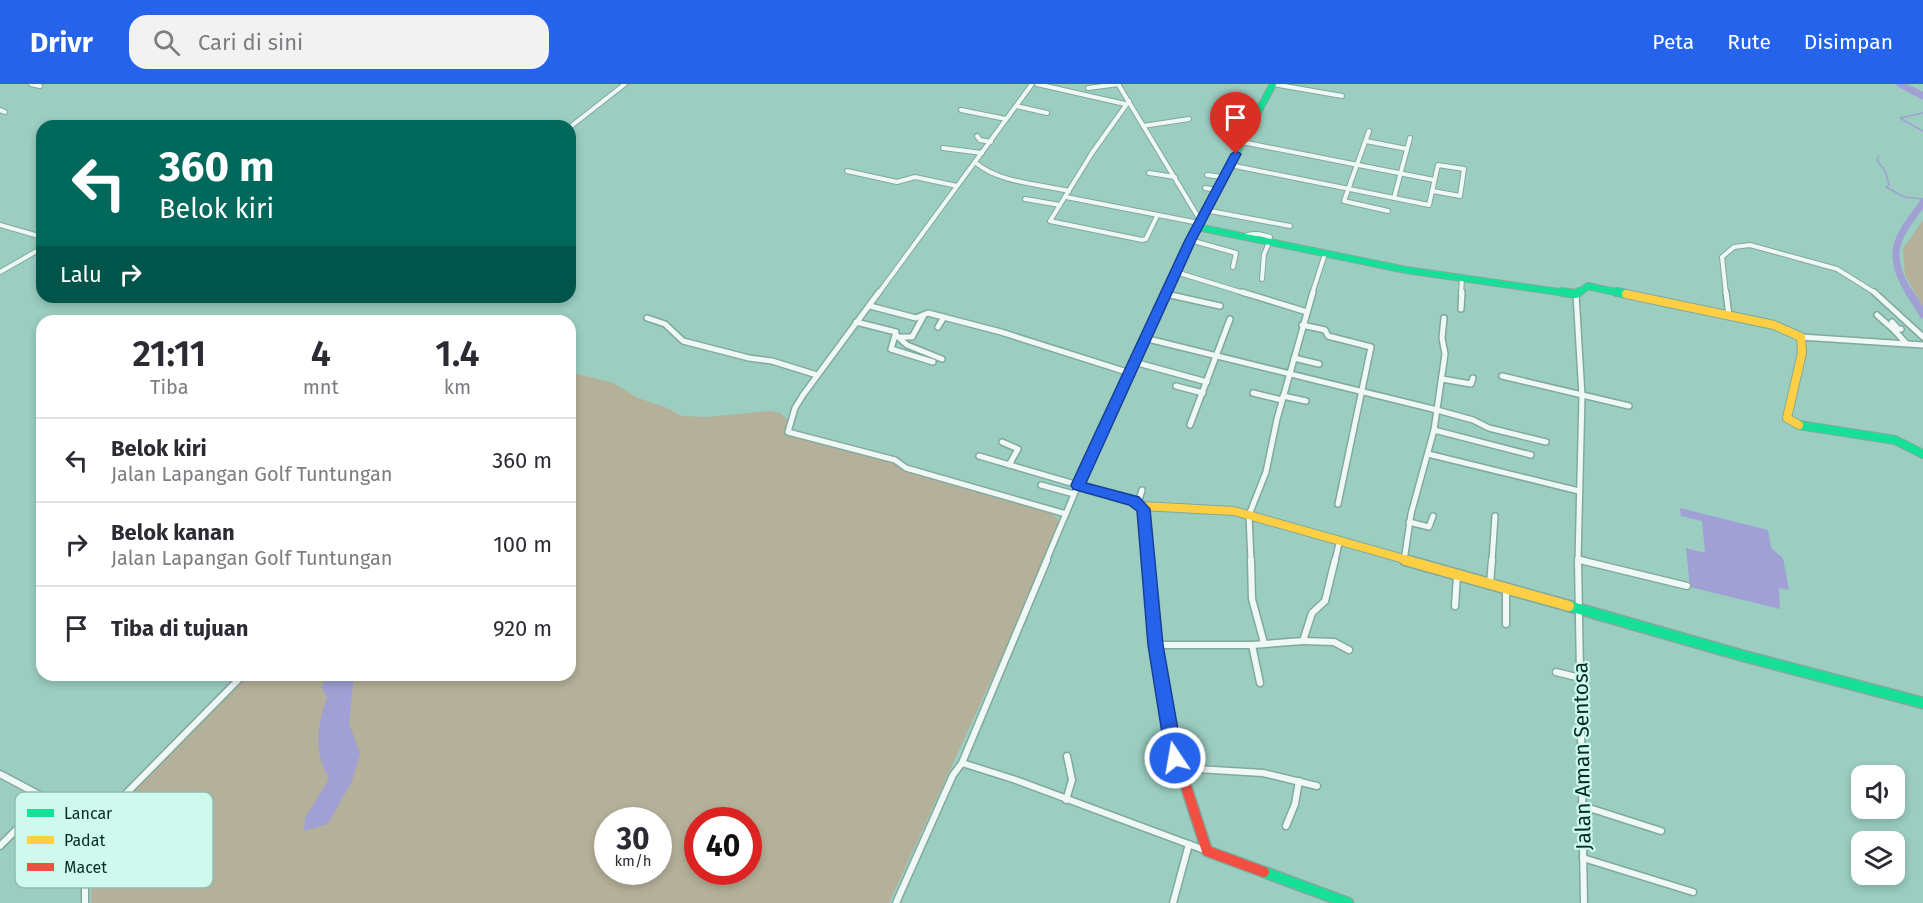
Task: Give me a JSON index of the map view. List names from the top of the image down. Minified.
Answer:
{"streets":{"street":["Jalan Aman Sentosa"]},"legend":["Lancar","Padat","Macet"],"page":{"header":"Drivr","search":"Cari di sini","nav":["Peta","Rute","Disimpan"],"turn":["360 m","Belok kiri"],"then":"Lalu","eta":["21:11","Tiba","4","mnt","1.4","km"],"list":[{"name":"Belok kiri","note":"Jalan Lapangan Golf Tuntungan","value":"360 m"},{"name":"Belok kanan","note":"Jalan Lapangan Golf Tuntungan","value":"100 m"},{"name":"Tiba di tujuan","value":"920 m"}],"speed":"30 km/h","limit":"40"}}
